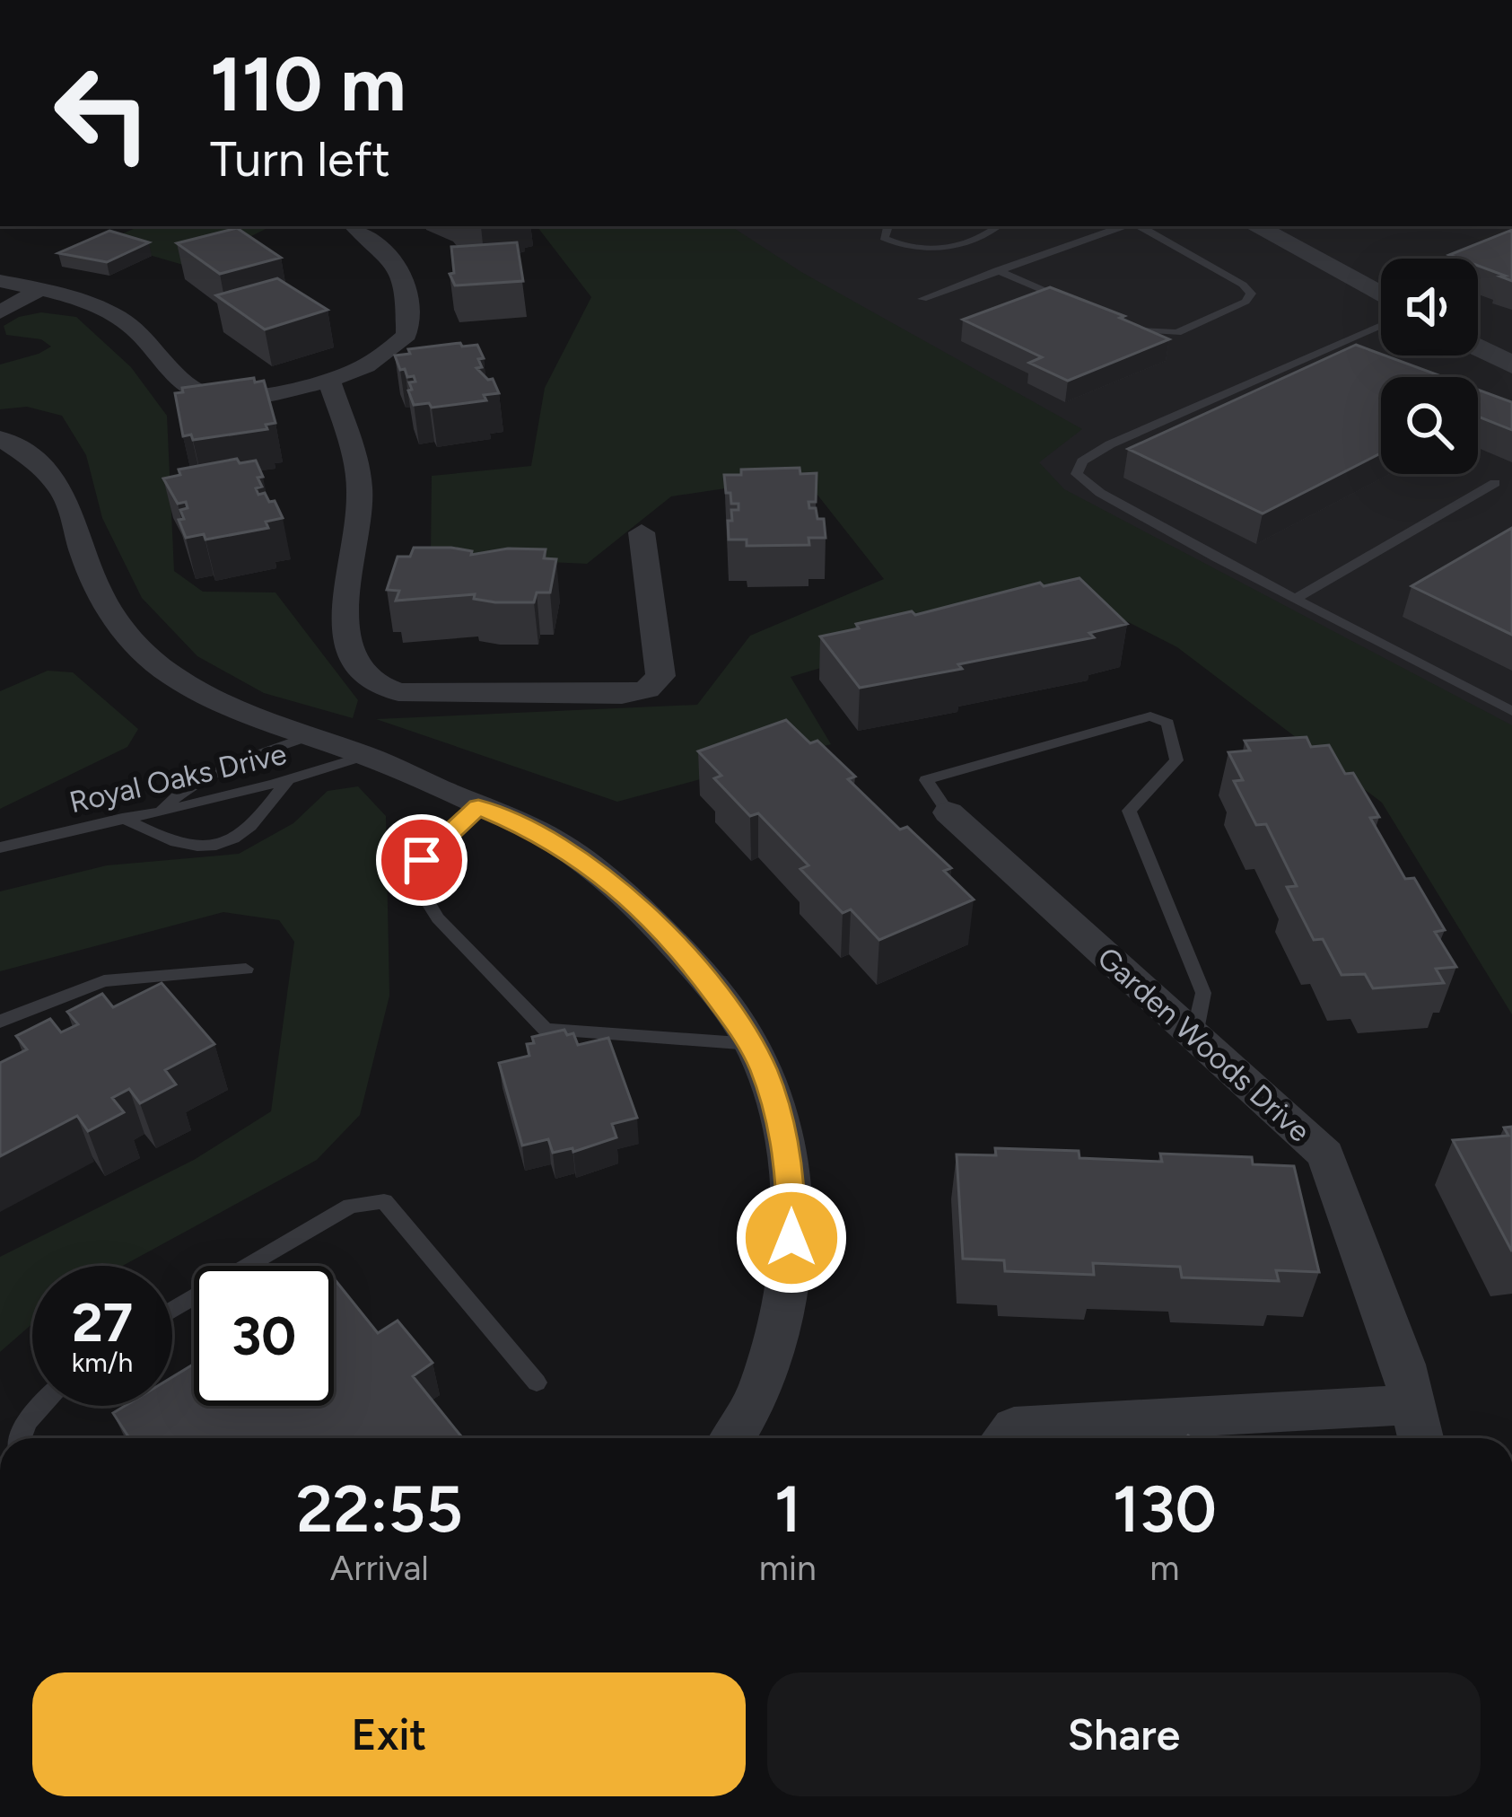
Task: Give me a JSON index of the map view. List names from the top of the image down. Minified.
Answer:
{"streets":{"street":["Garden Woods Drive"],"lane":["Royal Oaks Drive"]},"page":{"turn":["110 m","Turn left"],"speed":"27 km/h","limit":"30","eta":["22:55","Arrival","1","min","130","m"],"buttons":["Exit","Share"]}}
